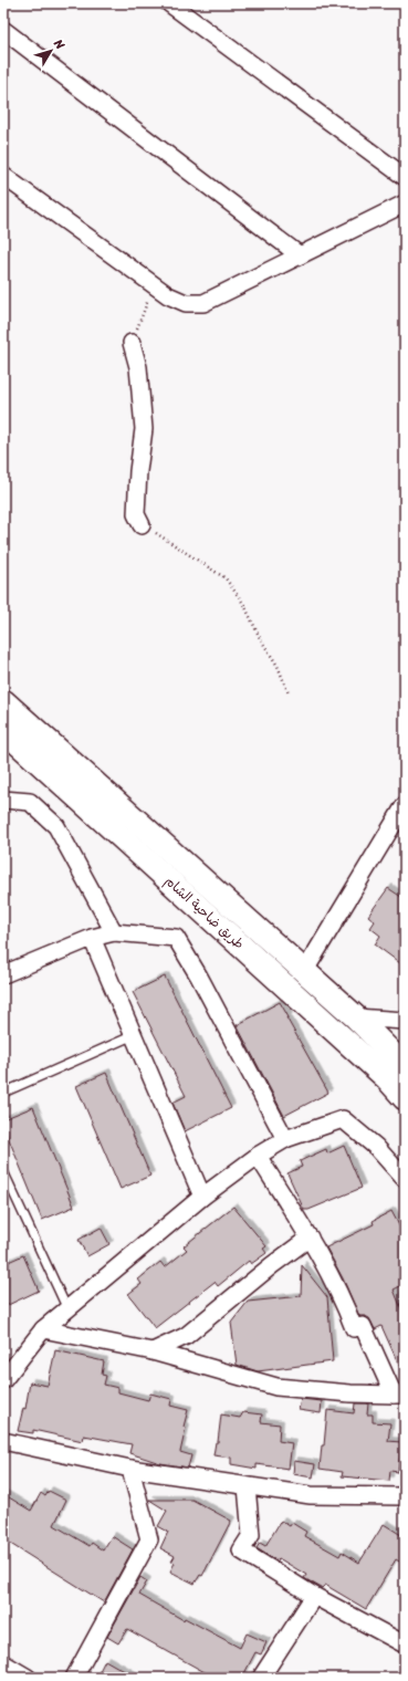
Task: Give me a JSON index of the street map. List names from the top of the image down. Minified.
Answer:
{"streets":{"main road":["طريق ضاحية الشام"]},"north":"top right"}
